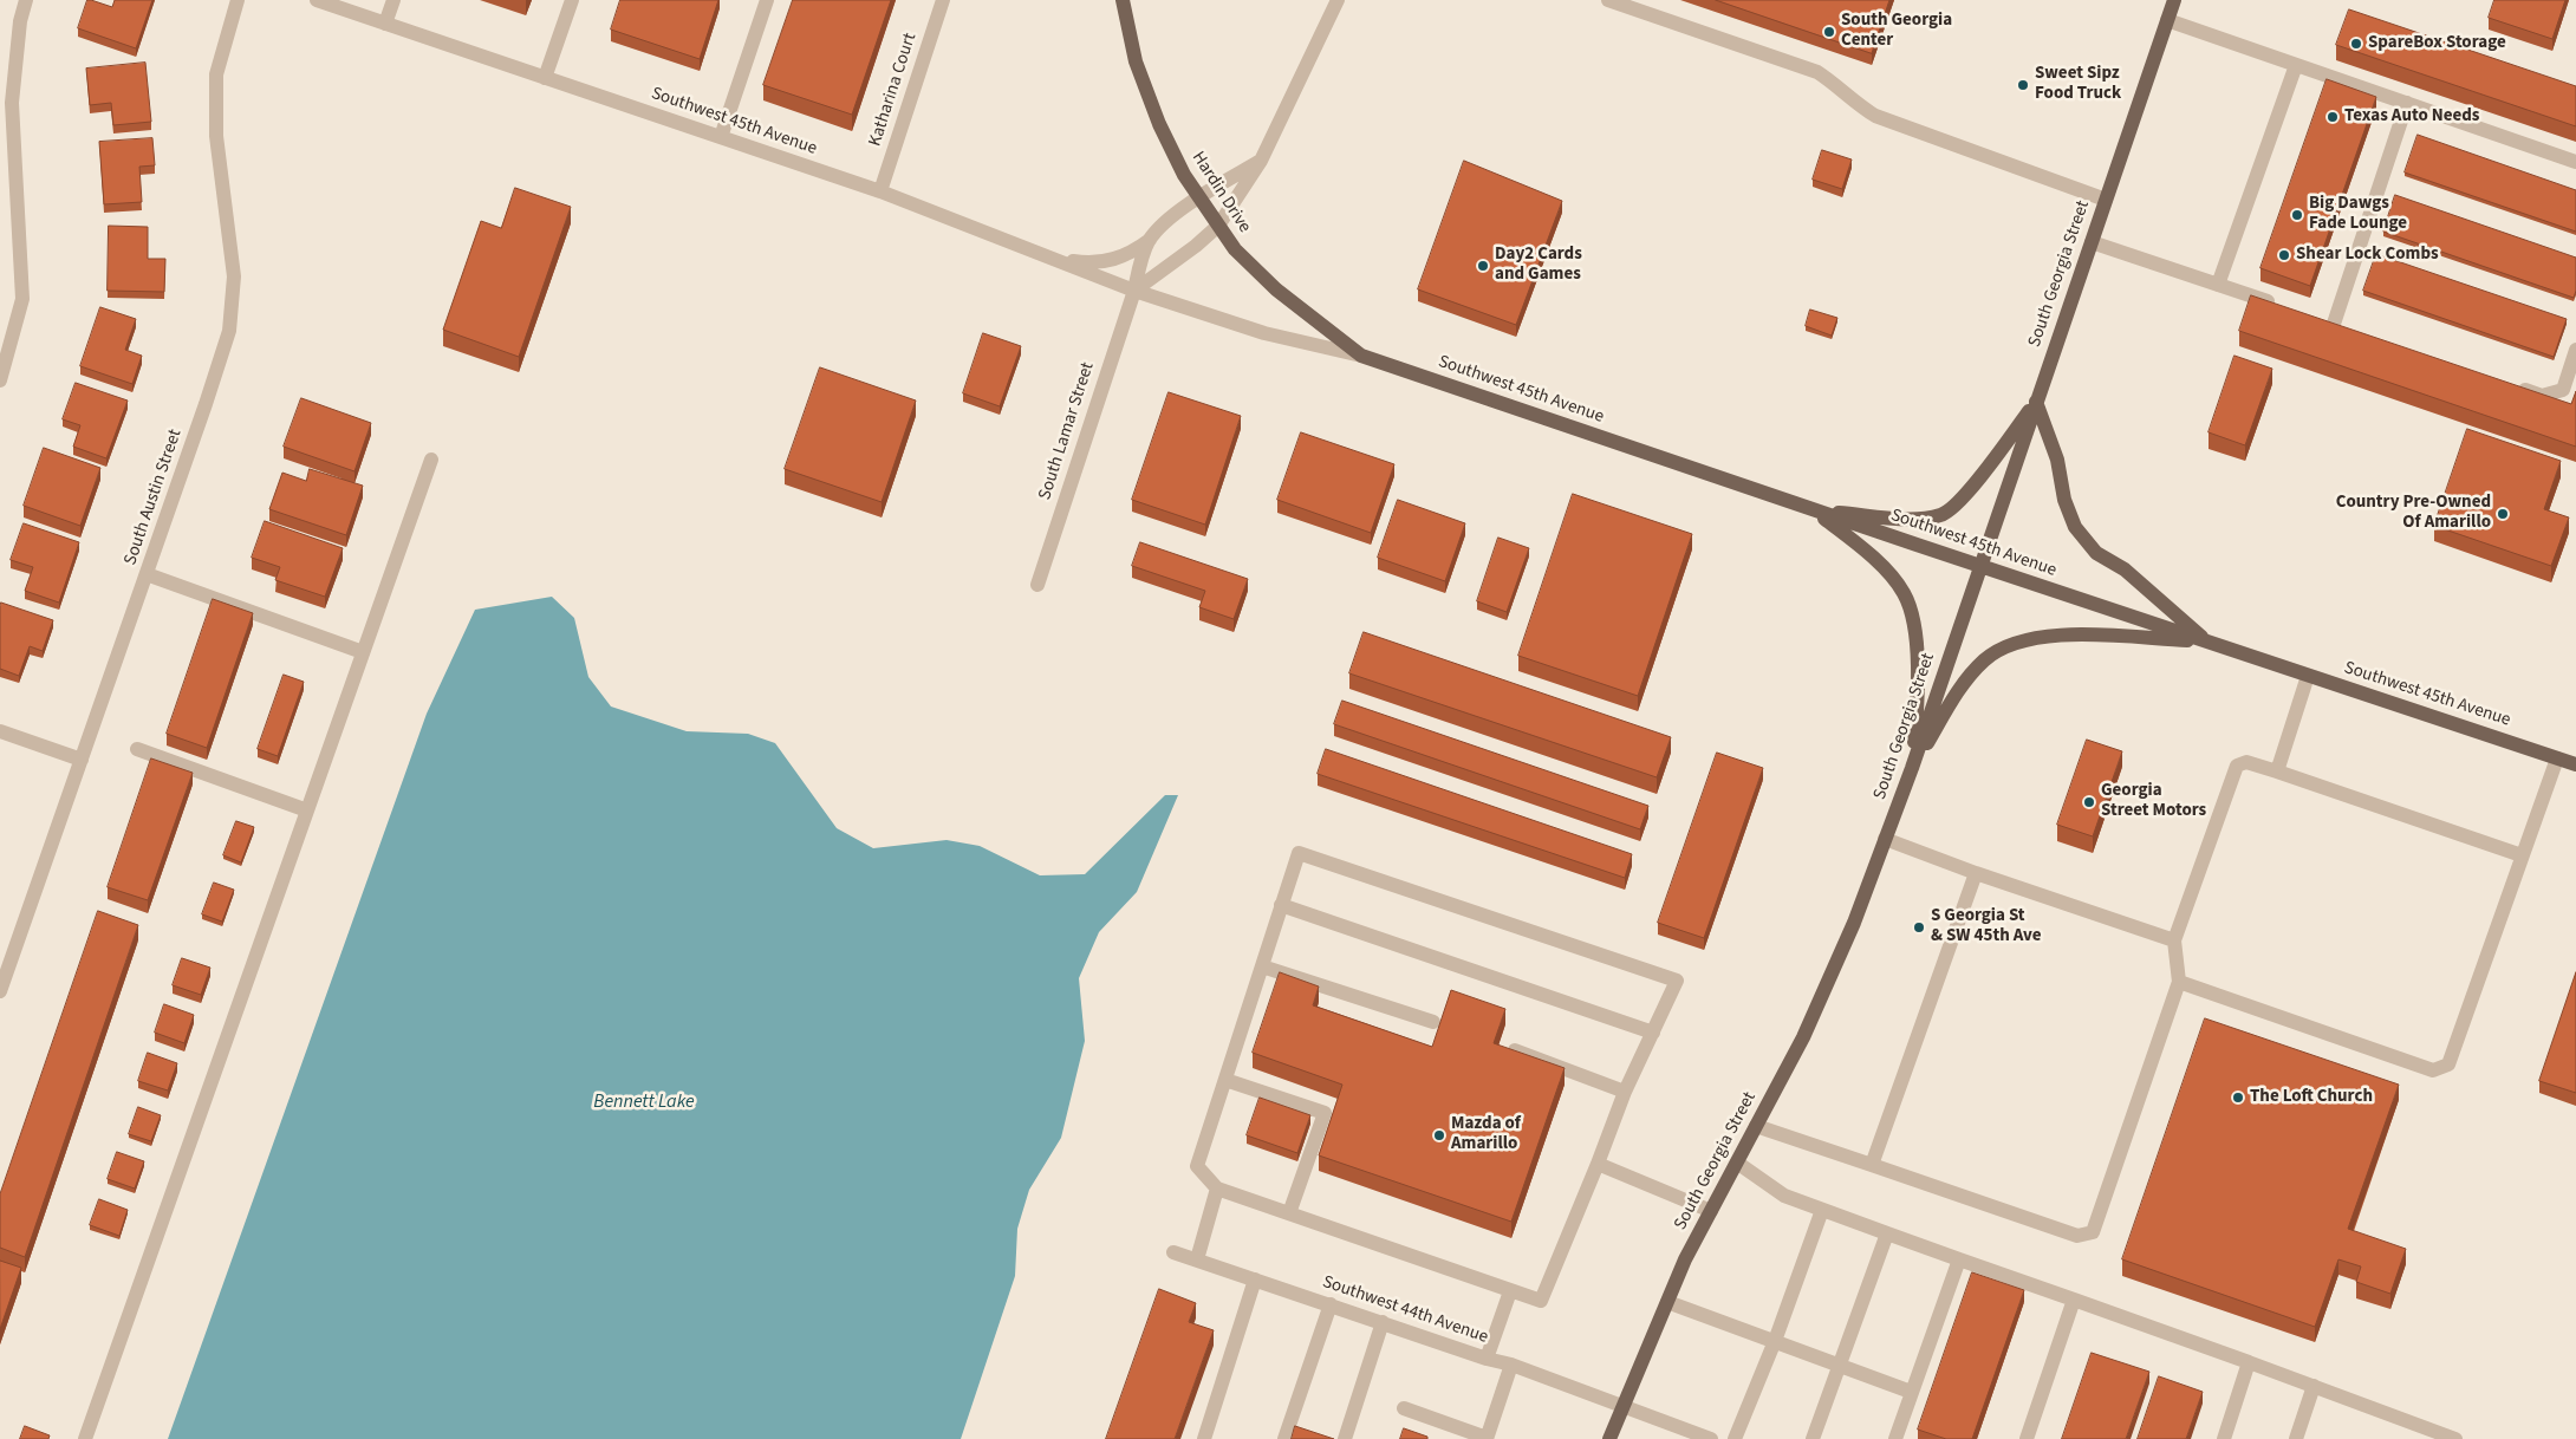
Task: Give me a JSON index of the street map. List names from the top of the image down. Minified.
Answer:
{"streets":{"main road":["Southwest 45th Avenue","Hardin Drive","South Georgia Street"],"street":["Katharina Court","South Lamar Street","South Austin Street","Southwest 44th Avenue"]},"crossings":[["Katharina Court","Southwest 45th Avenue"],["Southwest 45th Avenue","Hardin Drive"],["Southwest 45th Avenue","South Georgia Street"],["Southwest 45th Avenue","South Lamar Street"],["South Georgia Street","Southwest 44th Avenue"]],"water":["Bennett Lake"],"places":["South Georgia Center","SpareBox Storage","Sweet Sipz Food Truck","Texas Auto Needs","Big Dawgs Fade Lounge","Shear Lock Combs","Day2 Cards and Games","Country Pre-Owned Of Amarillo","Georgia Street Motors","S Georgia St & SW 45th Ave","The Loft Church","Mazda of Amarillo"]}
